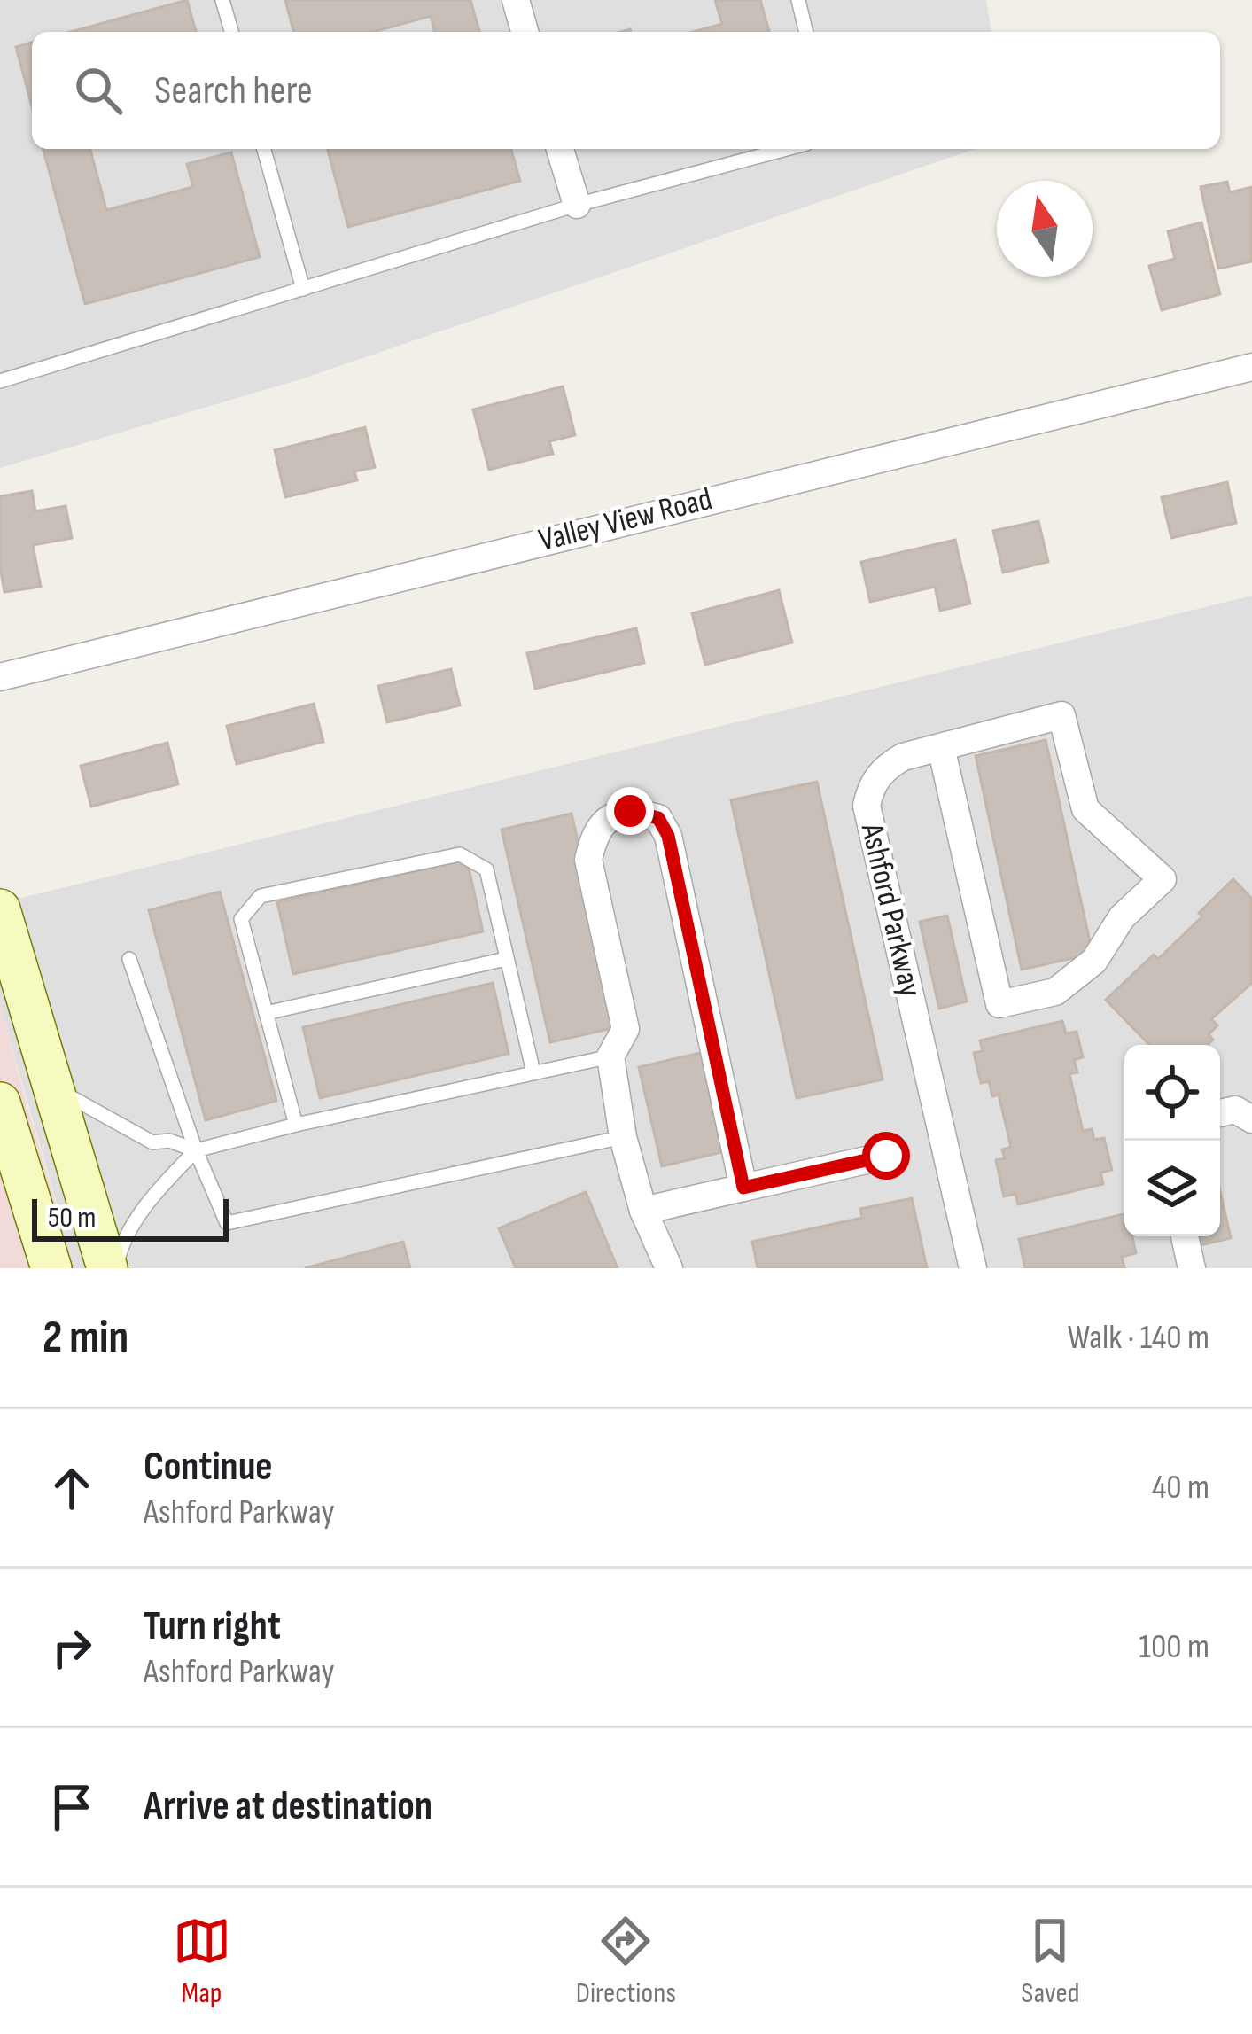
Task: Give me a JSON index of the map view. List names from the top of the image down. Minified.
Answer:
{"streets":{"street":["Valley View Road","Ashford Parkway"]},"scale_bar":"50 m","north":"top","page":{"search":"Search here","scale":"50 m","heading":["2 min","Walk · 140 m"],"list":[["Continue","Ashford Parkway","40 m"],["Turn right","Ashford Parkway","100 m"],"Arrive at destination"],"nav":["Map","Directions","Saved"]}}
